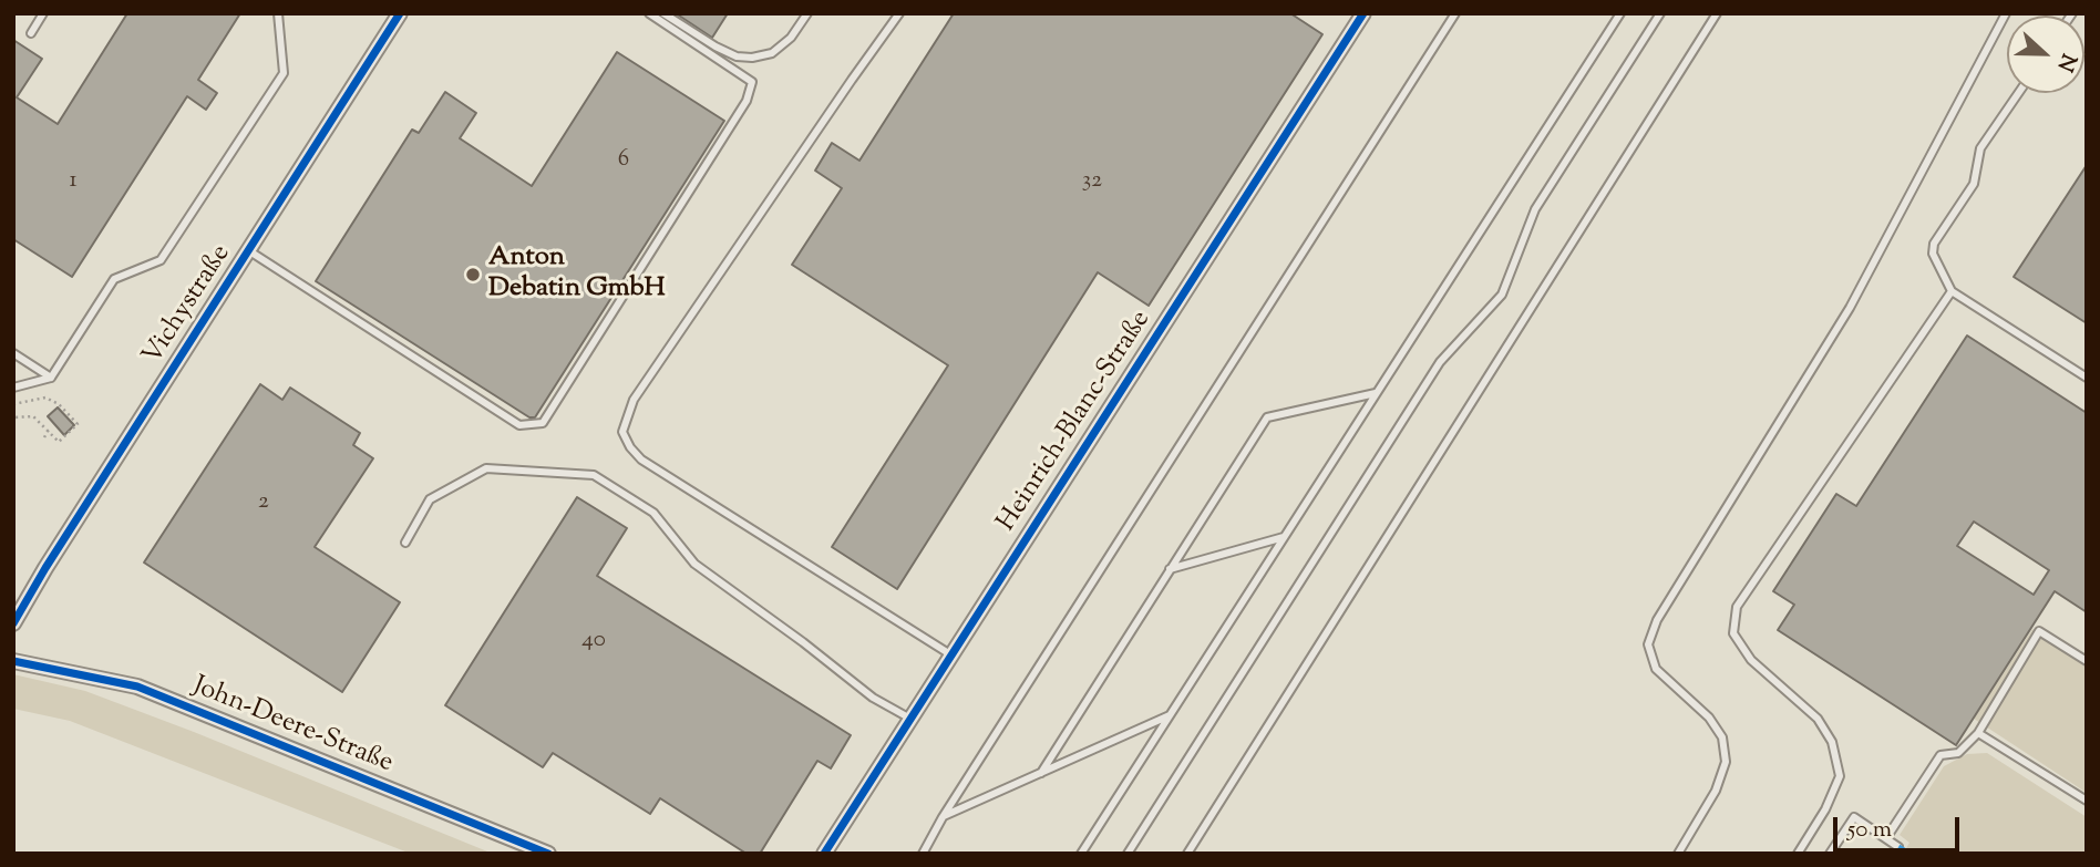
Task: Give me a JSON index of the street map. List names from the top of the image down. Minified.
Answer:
{"streets":{"street":["Vichystraße","Heinrich-Blanc-Straße","John-Deere-Straße"]},"places":["Anton Debatin GmbH"],"house_numbers":["6","1","32","2","40"],"scale_bar":"50 m","north":"right"}
